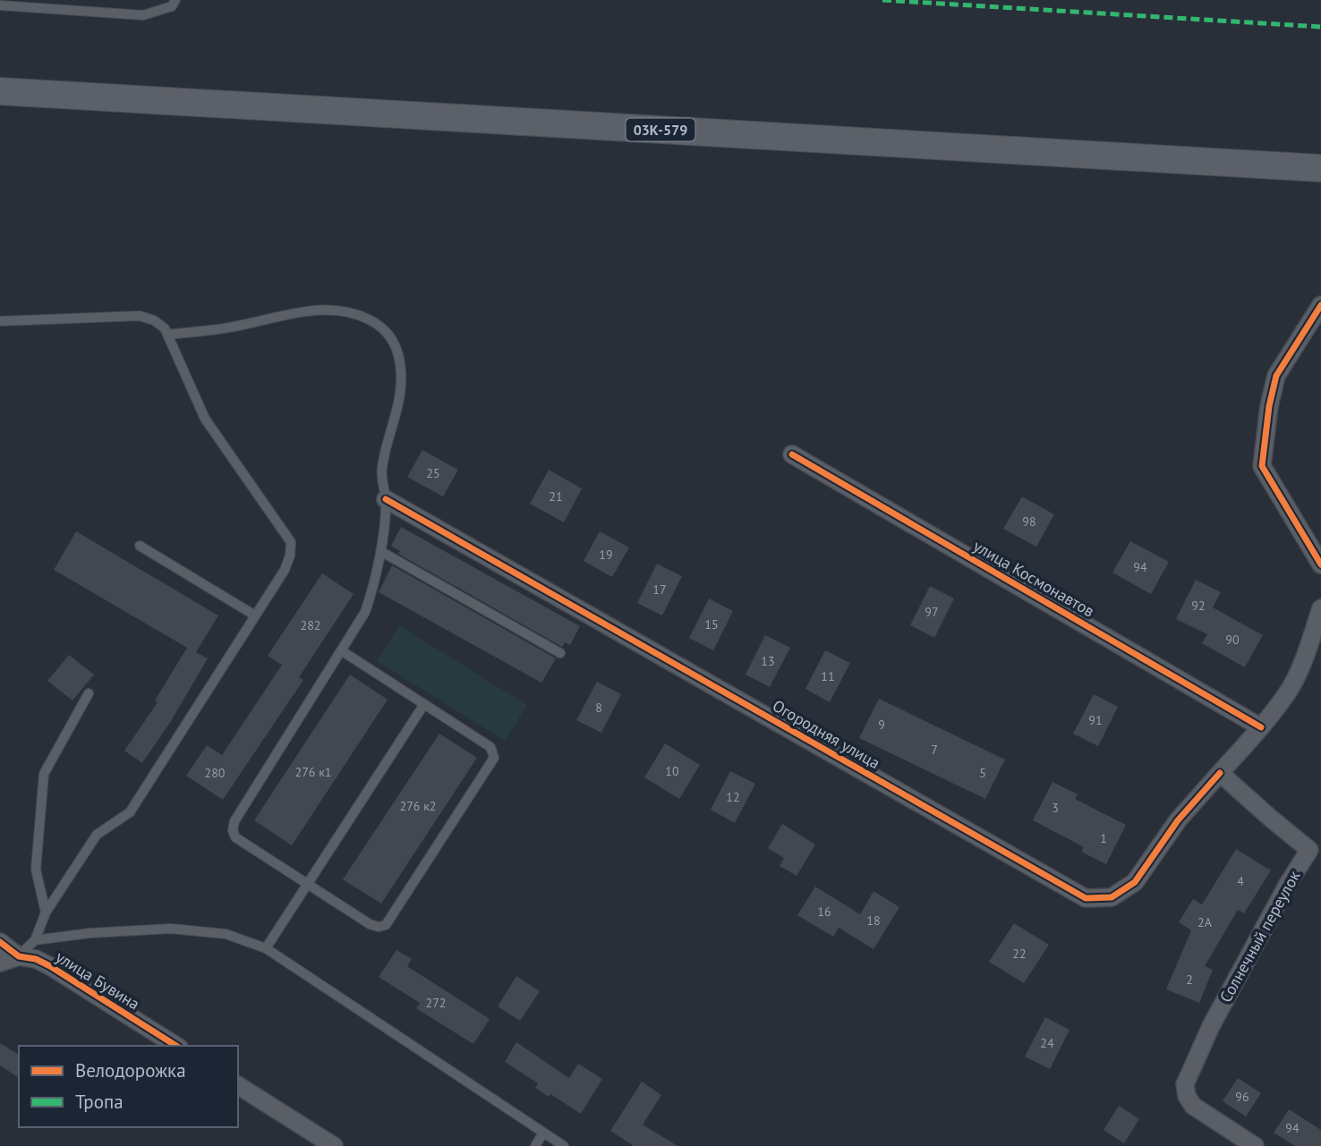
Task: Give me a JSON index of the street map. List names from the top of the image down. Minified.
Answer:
{"streets":{"main road":["03К-579"],"street":["улица Космонавтов","Огородняя улица","Солнечный переулок","улица Бувина"]},"crossings":[["Огородняя улица","Солнечный переулок"]],"house_numbers":["25","21","98","19","94","17","92","97","15","282","90","13","11","8","91","9","7","10","276 к1","280","5","12","276 к2","3","1","4","16","18","2А","22","2","272","24","96","94"],"legend":["Велодорожка","Тропа"]}
